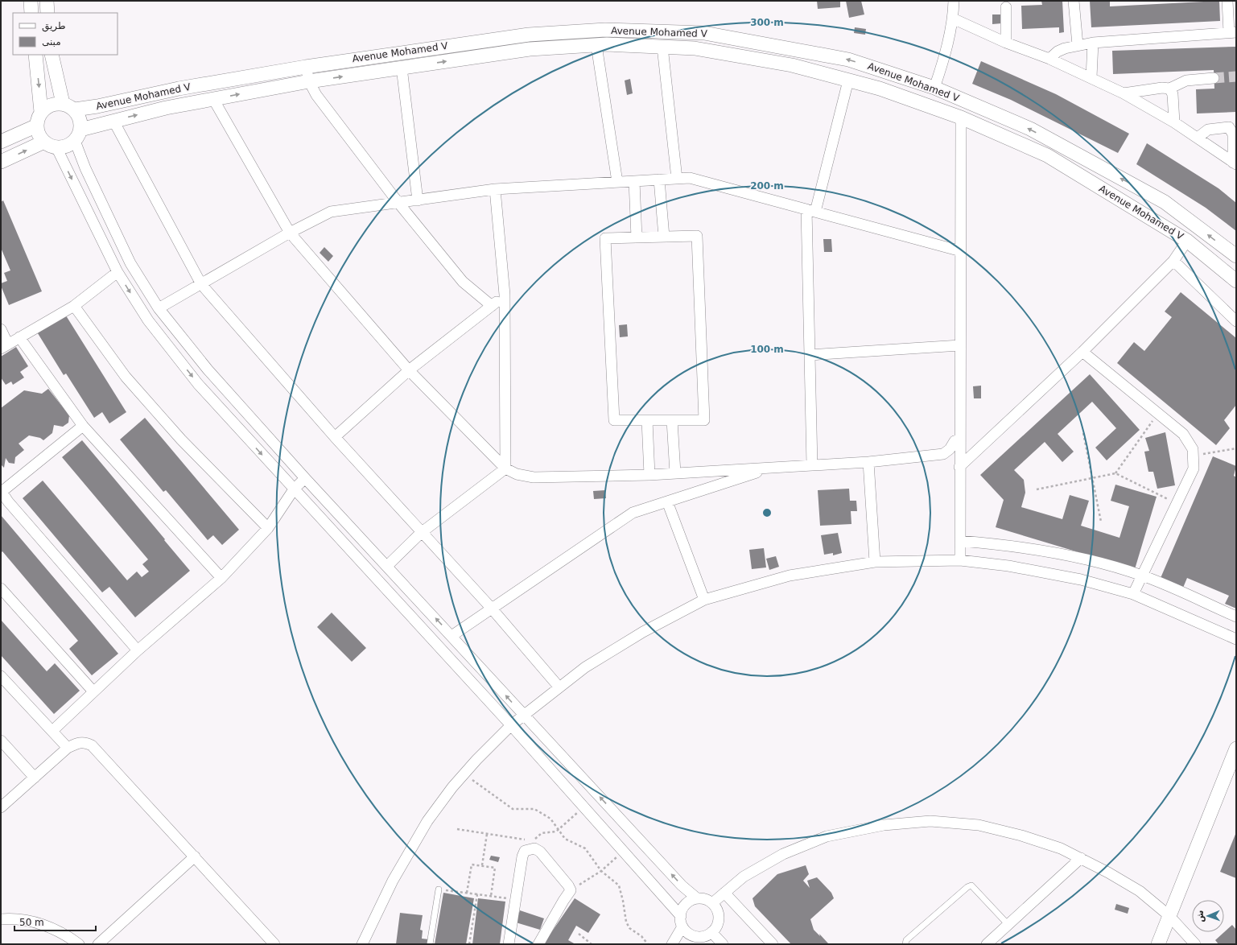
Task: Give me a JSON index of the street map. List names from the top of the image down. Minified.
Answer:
{"streets":{"street":["Avenue Mohamed V"]},"legend":["طريق","مبنى"],"scale_bar":"50 m","north":"left","rings":["300 m","200 m","100 m"]}
